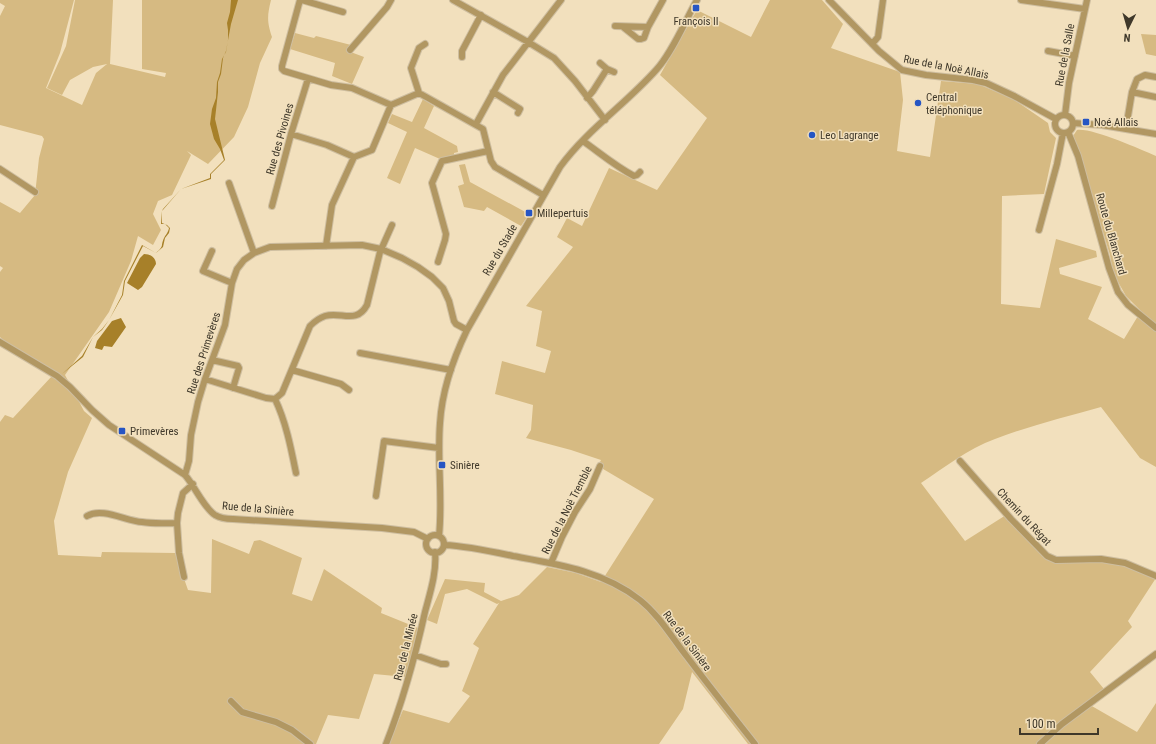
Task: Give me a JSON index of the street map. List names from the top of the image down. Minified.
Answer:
{"streets":{"street":["Rue de la Salle","Rue de la Noë Allais","Rue des Pivoines","Route du Blanchard","Rue du Stade","Rue des Primevères","Rue de la Sinière","Rue de la Noë Tremble","Chemin du Régat","Rue de la Minée"]},"crossings":[["Rue de la Salle","Rue de la Noë Allais"],["Rue de la Salle","Route du Blanchard"],["Rue de la Noë Allais","Route du Blanchard"],["Rue du Stade","Rue des Primevères"],["Rue du Stade","Rue de la Sinière"],["Rue du Stade","Rue de la Minée"],["Rue des Primevères","Rue de la Sinière"],["Rue de la Sinière","Rue de la Noë Tremble"],["Rue de la Sinière","Rue de la Minée"]],"places":{"transit":["François II","Noé Allais","Millepertuis","Primevères","Sinière"],"other":["Central téléphonique","Leo Lagrange"]},"scale_bar":"100 m","north":"bottom"}
